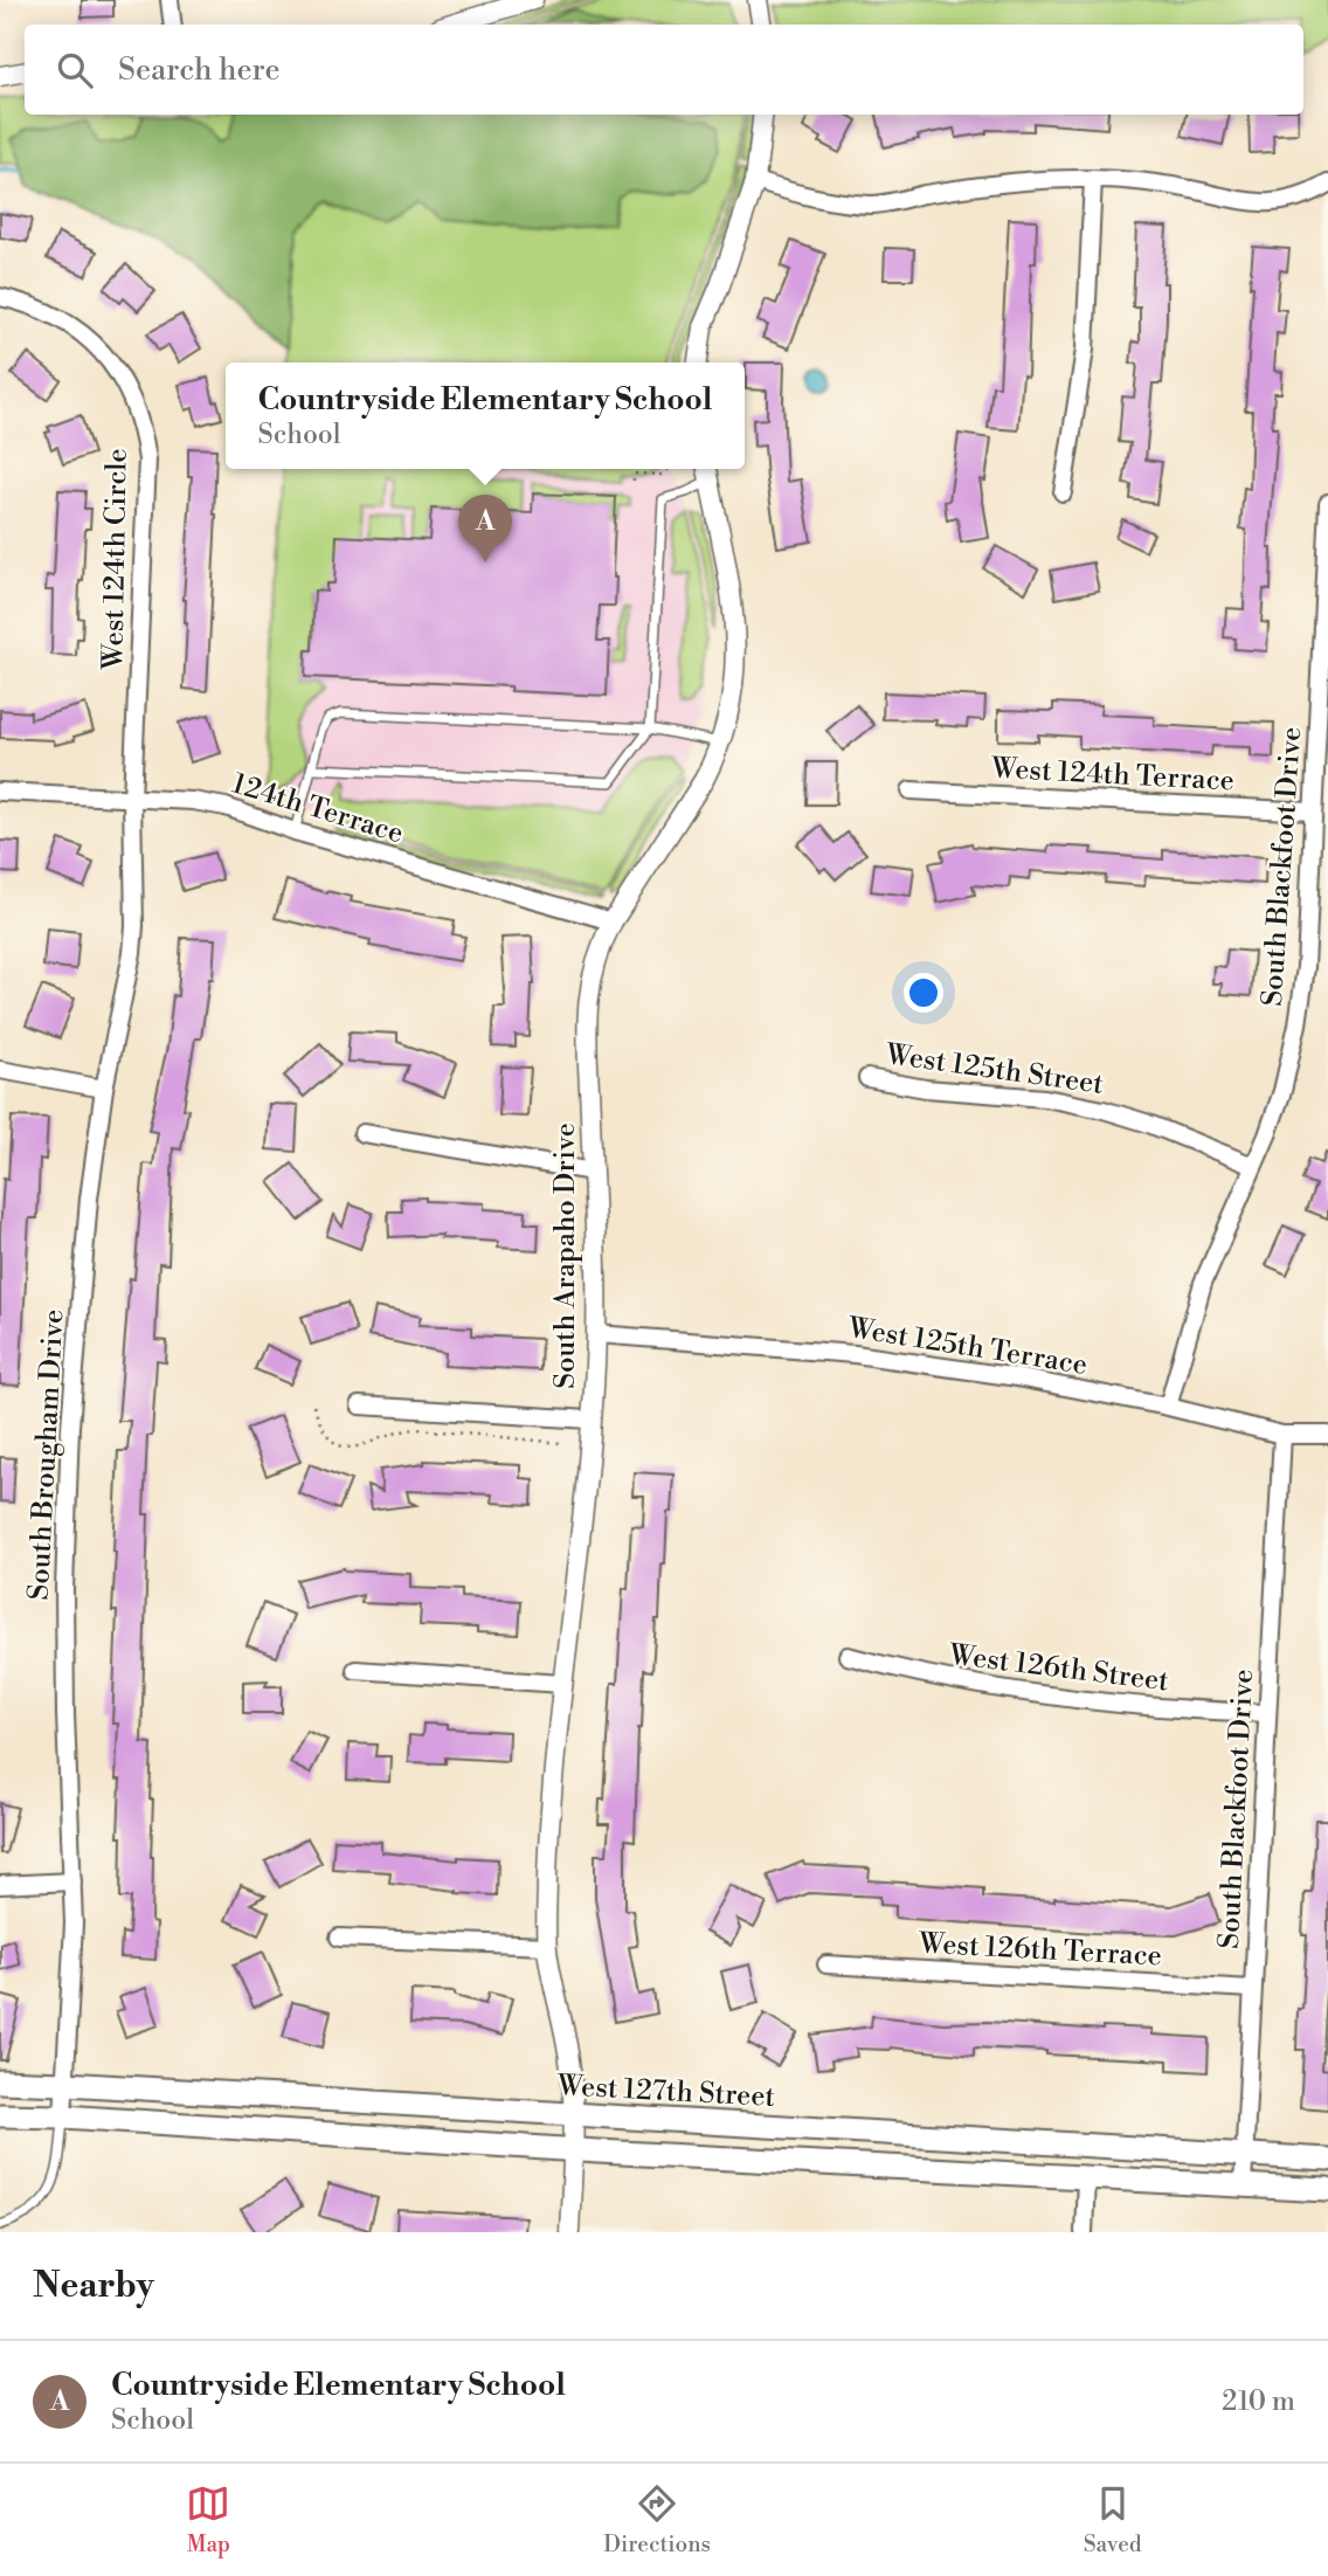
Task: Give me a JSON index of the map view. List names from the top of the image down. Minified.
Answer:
{"streets":{"main road":["West 127th Street"],"street":["West 124th Circle","West 124th Terrace","124th Terrace","South Blackfoot Drive","West 125th Street","South Arapaho Drive","West 125th Terrace","South Brougham Drive","West 126th Street","West 126th Terrace"]},"crossings":[["West 124th Circle","124th Terrace"],["West 124th Circle","South Brougham Drive"],["West 124th Terrace","South Blackfoot Drive"],["124th Terrace","South Arapaho Drive"],["124th Terrace","South Brougham Drive"],["South Blackfoot Drive","West 125th Street"],["South Blackfoot Drive","West 125th Terrace"],["South Blackfoot Drive","West 126th Street"],["South Blackfoot Drive","West 126th Terrace"],["South Blackfoot Drive","West 127th Street"],["South Arapaho Drive","West 125th Terrace"],["South Arapaho Drive","West 127th Street"],["South Brougham Drive","West 127th Street"]],"page":{"search":"Search here","popup":["Countryside Elementary School","School"],"pins":"A","heading":"Nearby","list":[{"mark":"A","name":"Countryside Elementary School","note":"School","value":"210 m"}],"nav":["Map","Directions","Saved"]}}
